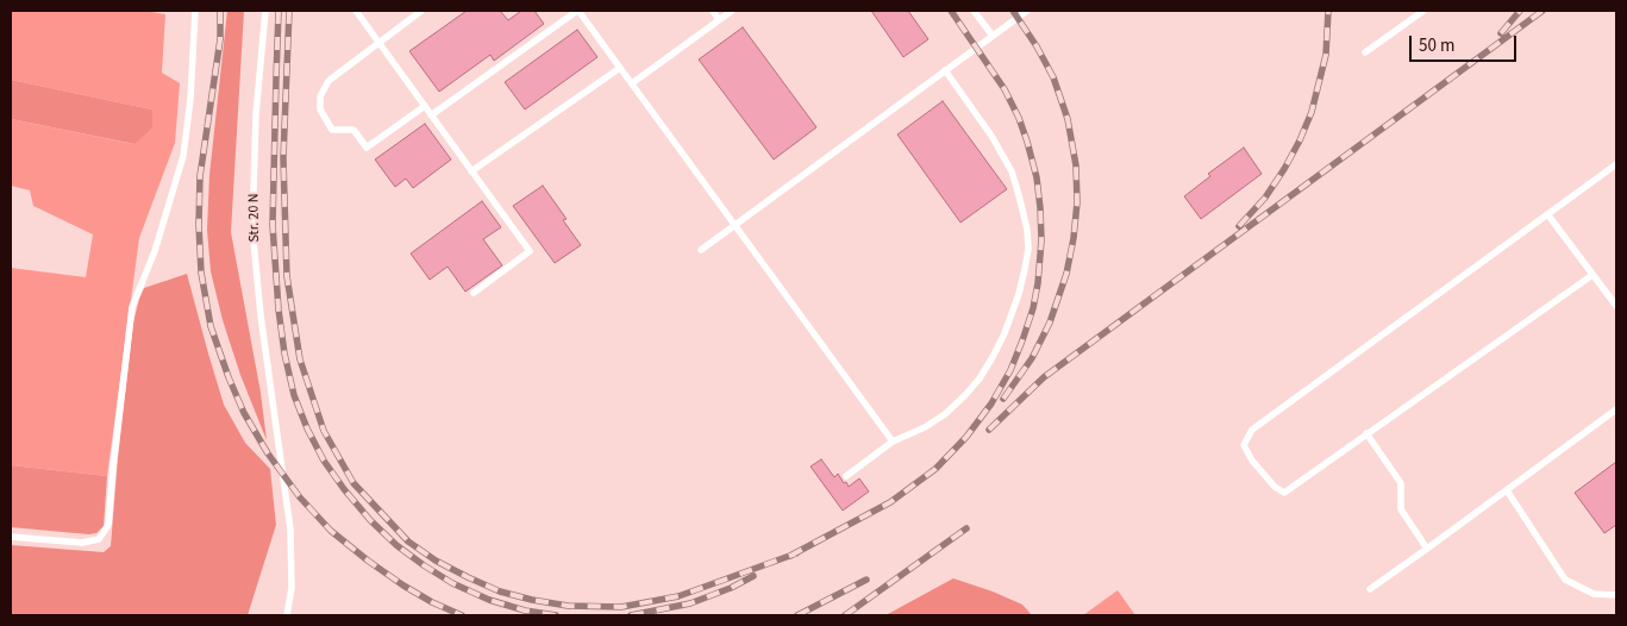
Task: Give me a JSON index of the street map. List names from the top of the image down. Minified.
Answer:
{"streets":{"lane":["Str. 20 N"]},"scale_bar":"50 m"}
